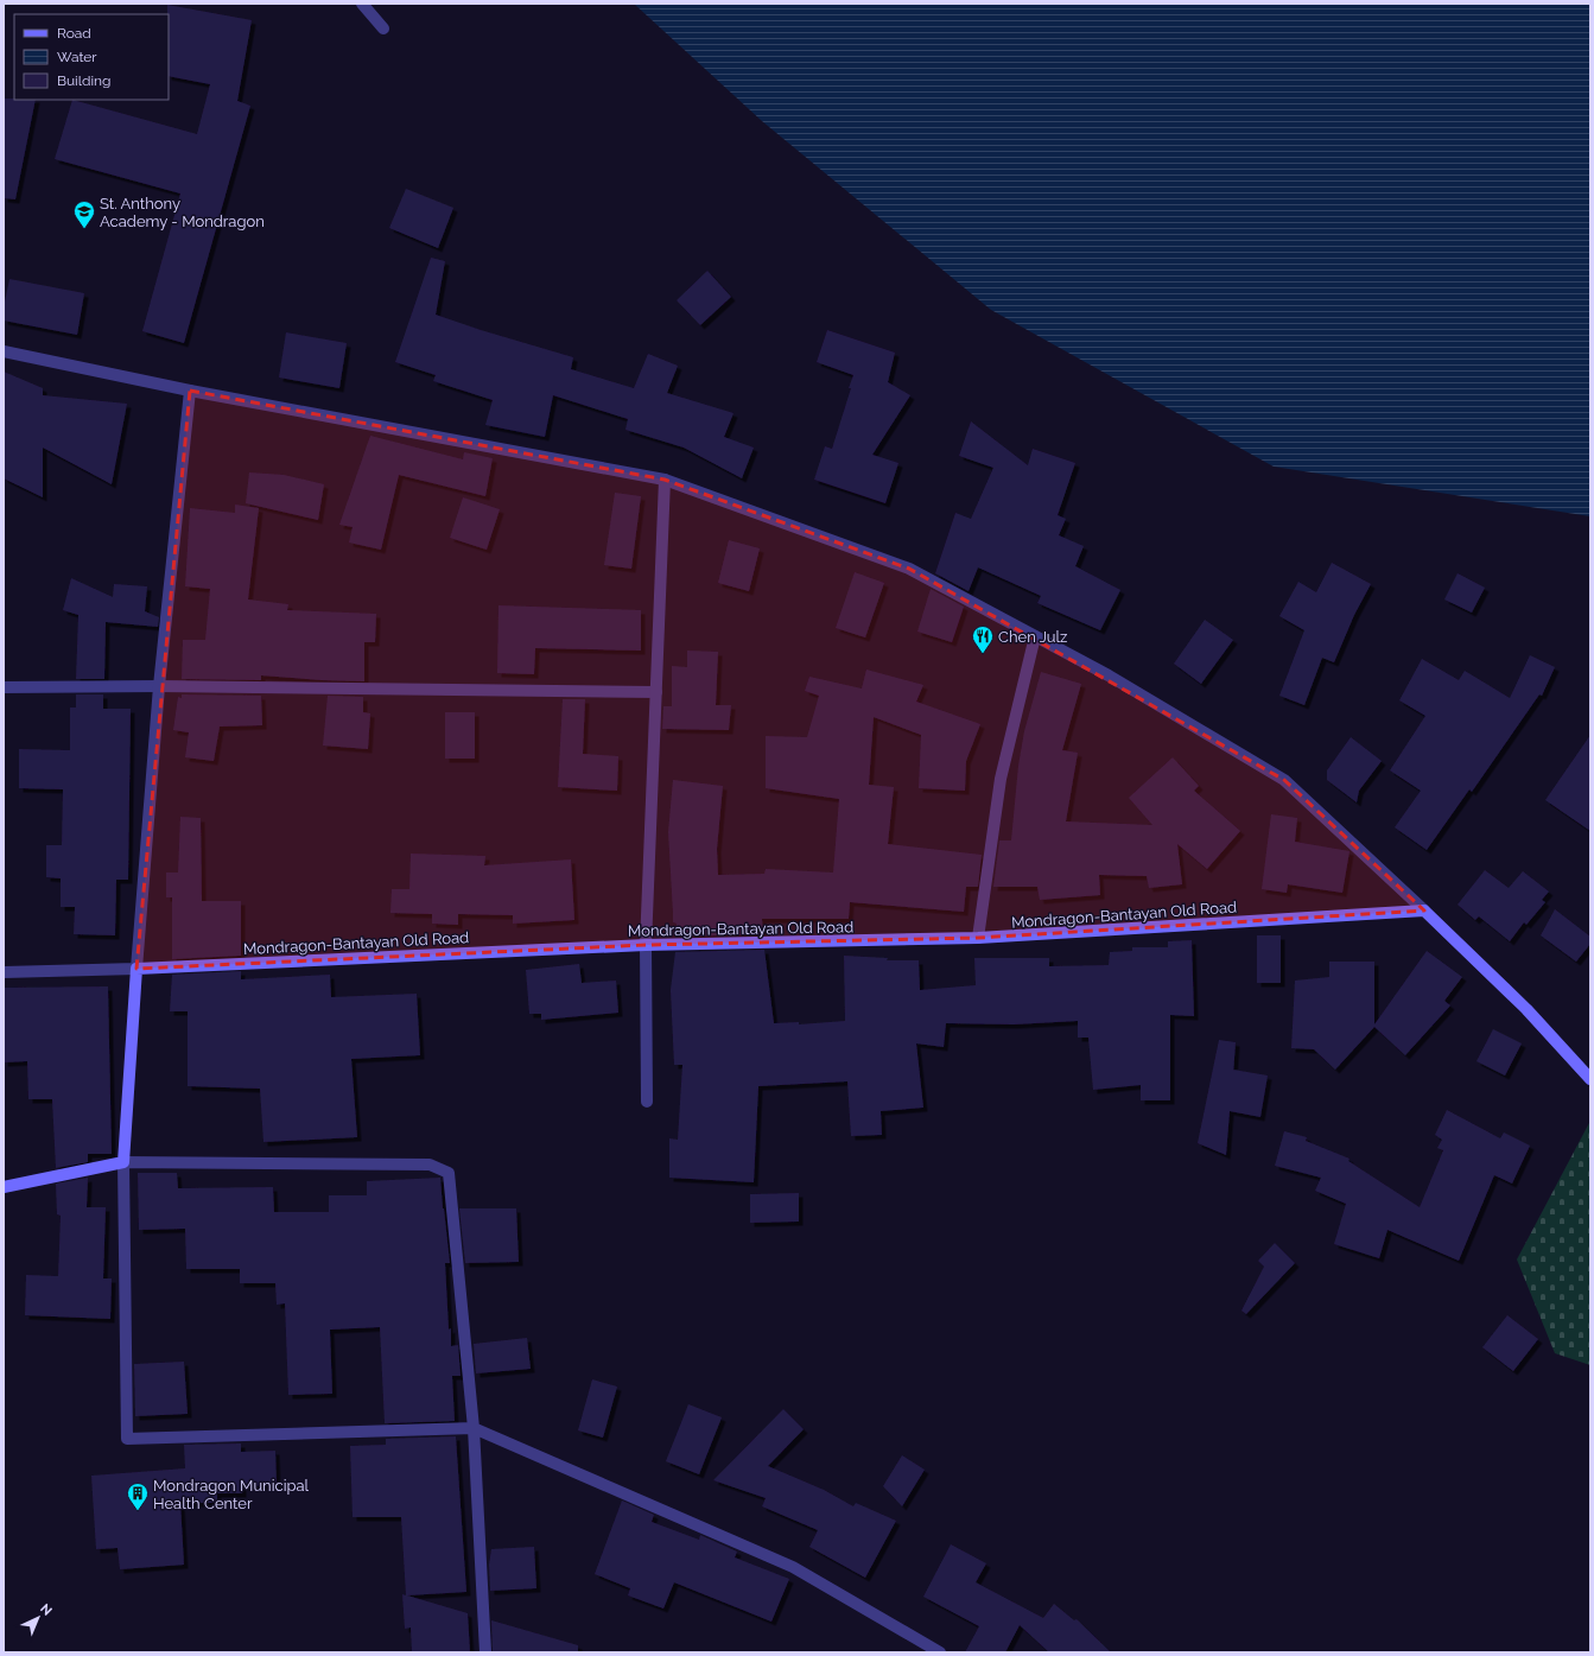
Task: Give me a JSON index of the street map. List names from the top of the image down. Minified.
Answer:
{"streets":{"street":["Mondragon-Bantayan Old Road"]},"places":{"school or university":["St. Anthony Academy - Mondragon"],"restaurant":["Chen Julz"],"building":["Mondragon Municipal Health Center"]},"legend":["Road","Water","Building"],"north":"top right"}
